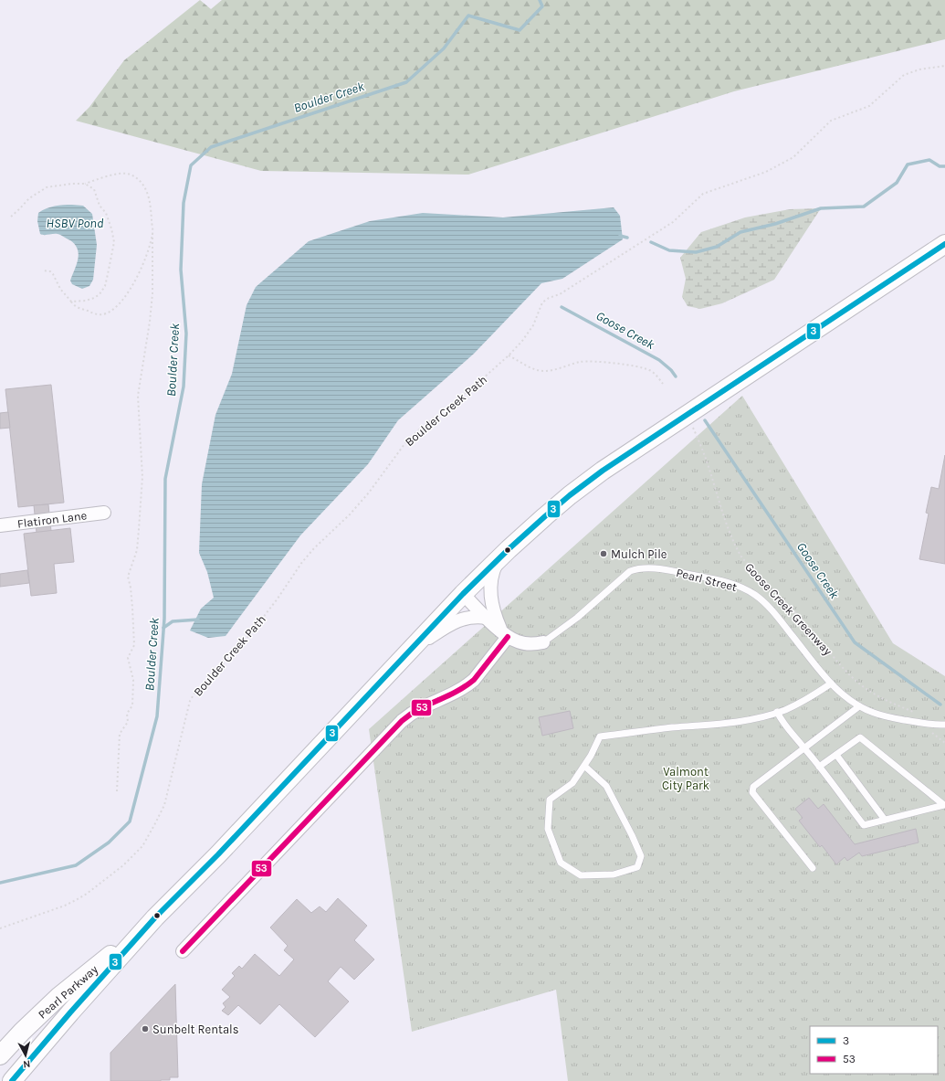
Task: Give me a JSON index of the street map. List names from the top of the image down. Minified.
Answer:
{"streets":{"main road":["Pearl Parkway"],"street":["Flatiron Lane","Pearl Street"],"path":["Boulder Creek Path","Goose Creek Greenway"]},"crossings":[["Pearl Street","Goose Creek Greenway"],["Pearl Street","Pearl Parkway"]],"water":["Boulder Creek","HSBV Pond","Goose Creek"],"parks":["Valmont City Park"],"places":["Mulch Pile","Sunbelt Rentals"],"lines":["transit line 3","transit line 53"],"legend":["3","53"],"north":"bottom"}
